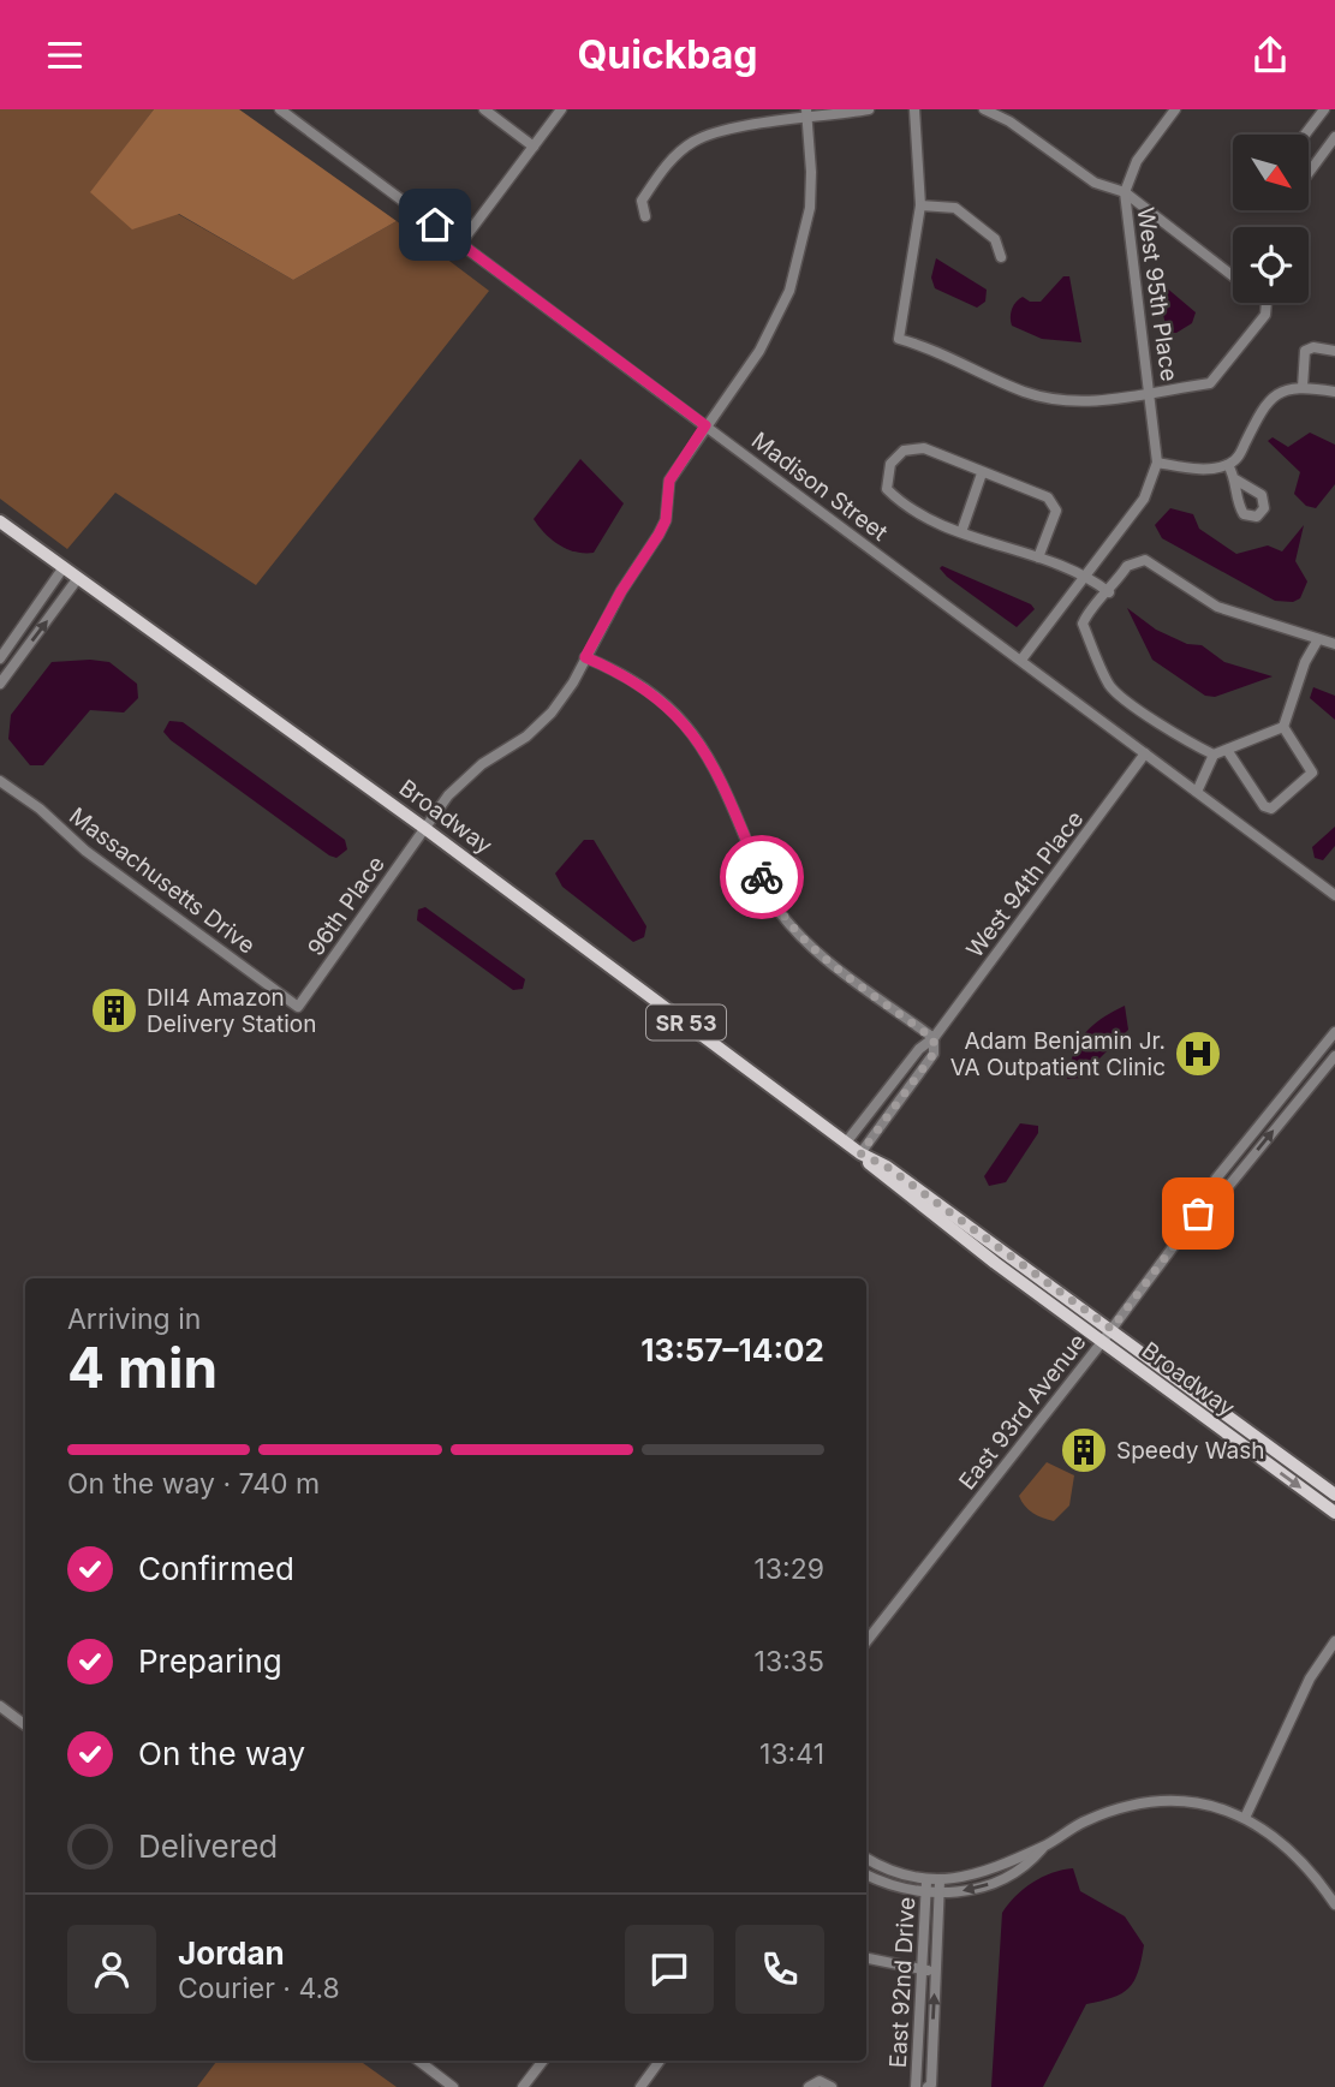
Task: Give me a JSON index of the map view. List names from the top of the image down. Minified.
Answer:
{"streets":{"main road":["Broadway","SR 53"],"street":["West 95th Place","Madison Street","Massachusetts Drive","West 94th Place","96th Place","East 93rd Avenue","East 92nd Drive"]},"crossings":[["Madison Street","West 94th Place"],["Madison Street","96th Place"],["Broadway","West 94th Place"],["Broadway","96th Place"],["Broadway","East 93rd Avenue"],["Massachusetts Drive","96th Place"]],"places":{"building":["DII4 Amazon Delivery Station","Speedy Wash"],"hospital":["Adam Benjamin Jr. VA Outpatient Clinic"]},"north":"bottom right","page":{"header":"Quickbag","heading":["4 min","Arriving in","13:57–14:02"],"panel":["Jordan","Courier · 4.8"],"bar":"On the way · 740 m","list":[["Confirmed","13:29"],["Preparing","13:35"],["On the way","13:41"],"Delivered"]}}
